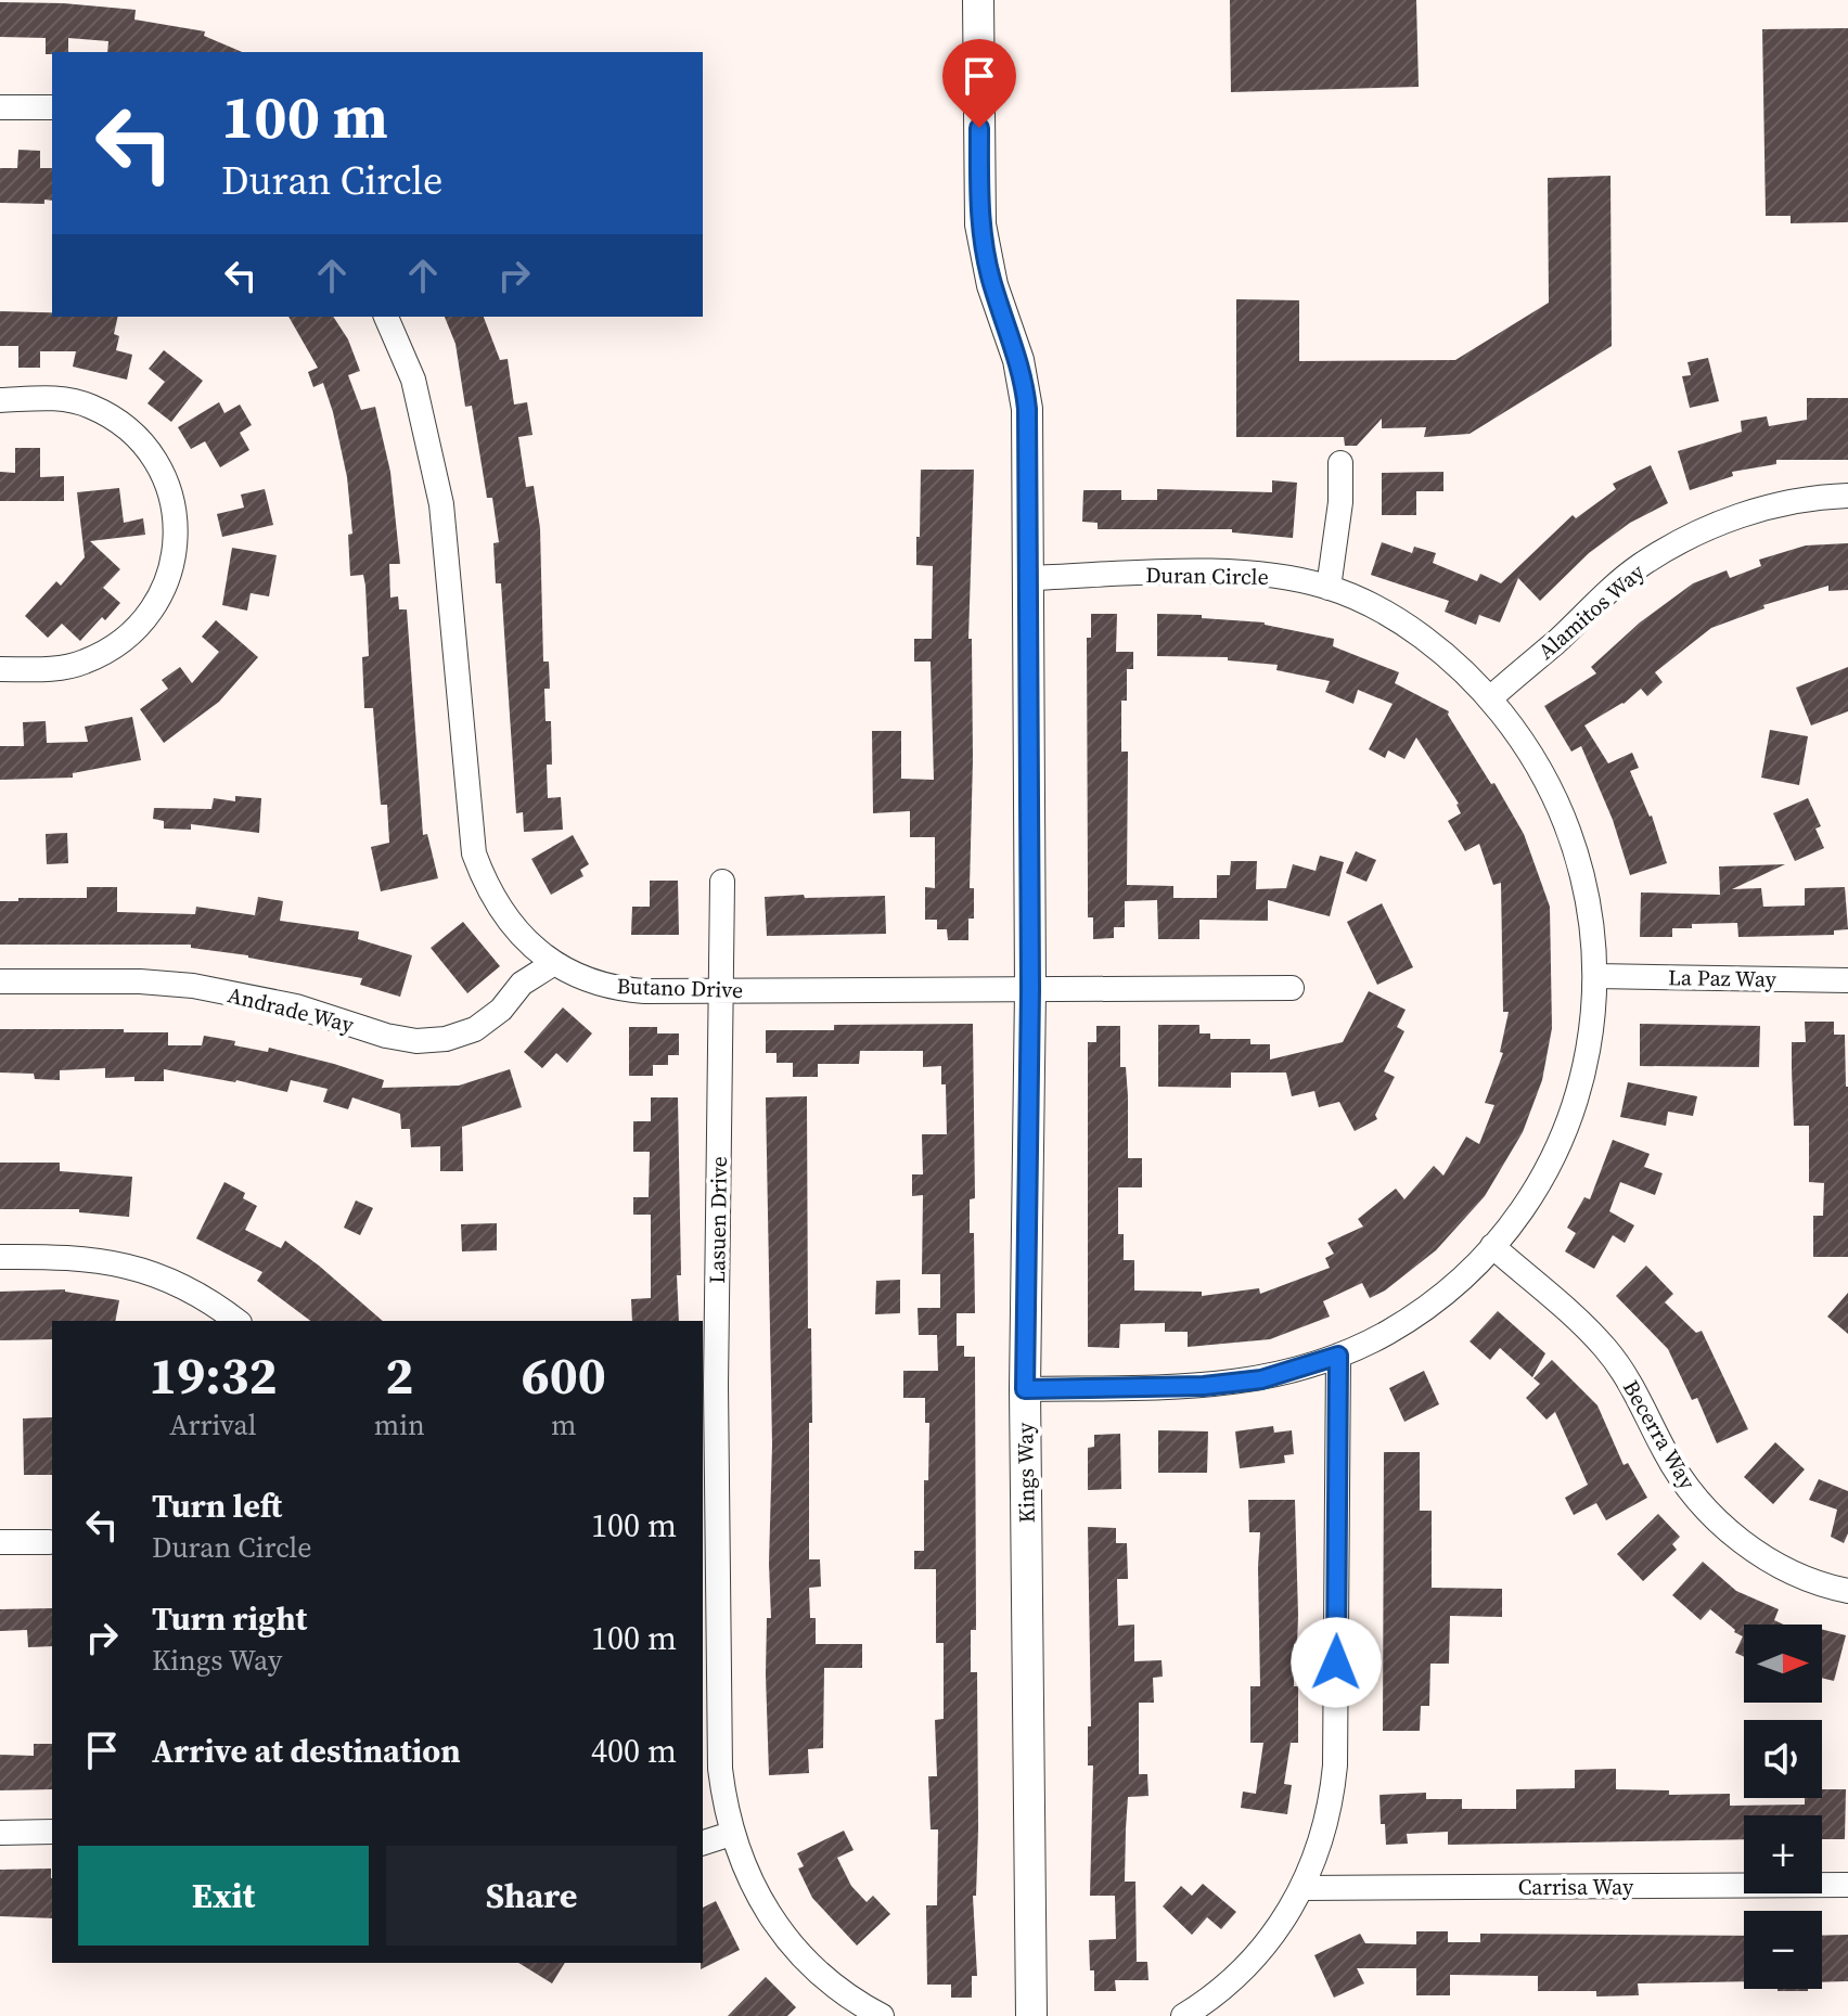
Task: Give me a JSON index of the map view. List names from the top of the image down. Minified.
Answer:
{"streets":{"street":["Duran Circle","Alamitos Way","La Paz Way","Butano Drive","Andrade Way","Lasuen Drive","Becerra Way","Kings Way","Carrisa Way"]},"crossings":[["Duran Circle","Alamitos Way"],["Duran Circle","La Paz Way"],["Duran Circle","Becerra Way"],["Duran Circle","Kings Way"],["Butano Drive","Andrade Way"],["Butano Drive","Lasuen Drive"],["Butano Drive","Kings Way"]],"north":"right","page":{"turn":["100 m","Duran Circle"],"eta":["19:32","Arrival","2","min","600","m"],"list":[{"name":"Turn left","note":"Duran Circle","value":"100 m"},{"name":"Turn right","note":"Kings Way","value":"100 m"},{"name":"Arrive at destination","value":"400 m"}],"map_buttons":["+","−"],"buttons":["Exit","Share"]}}
